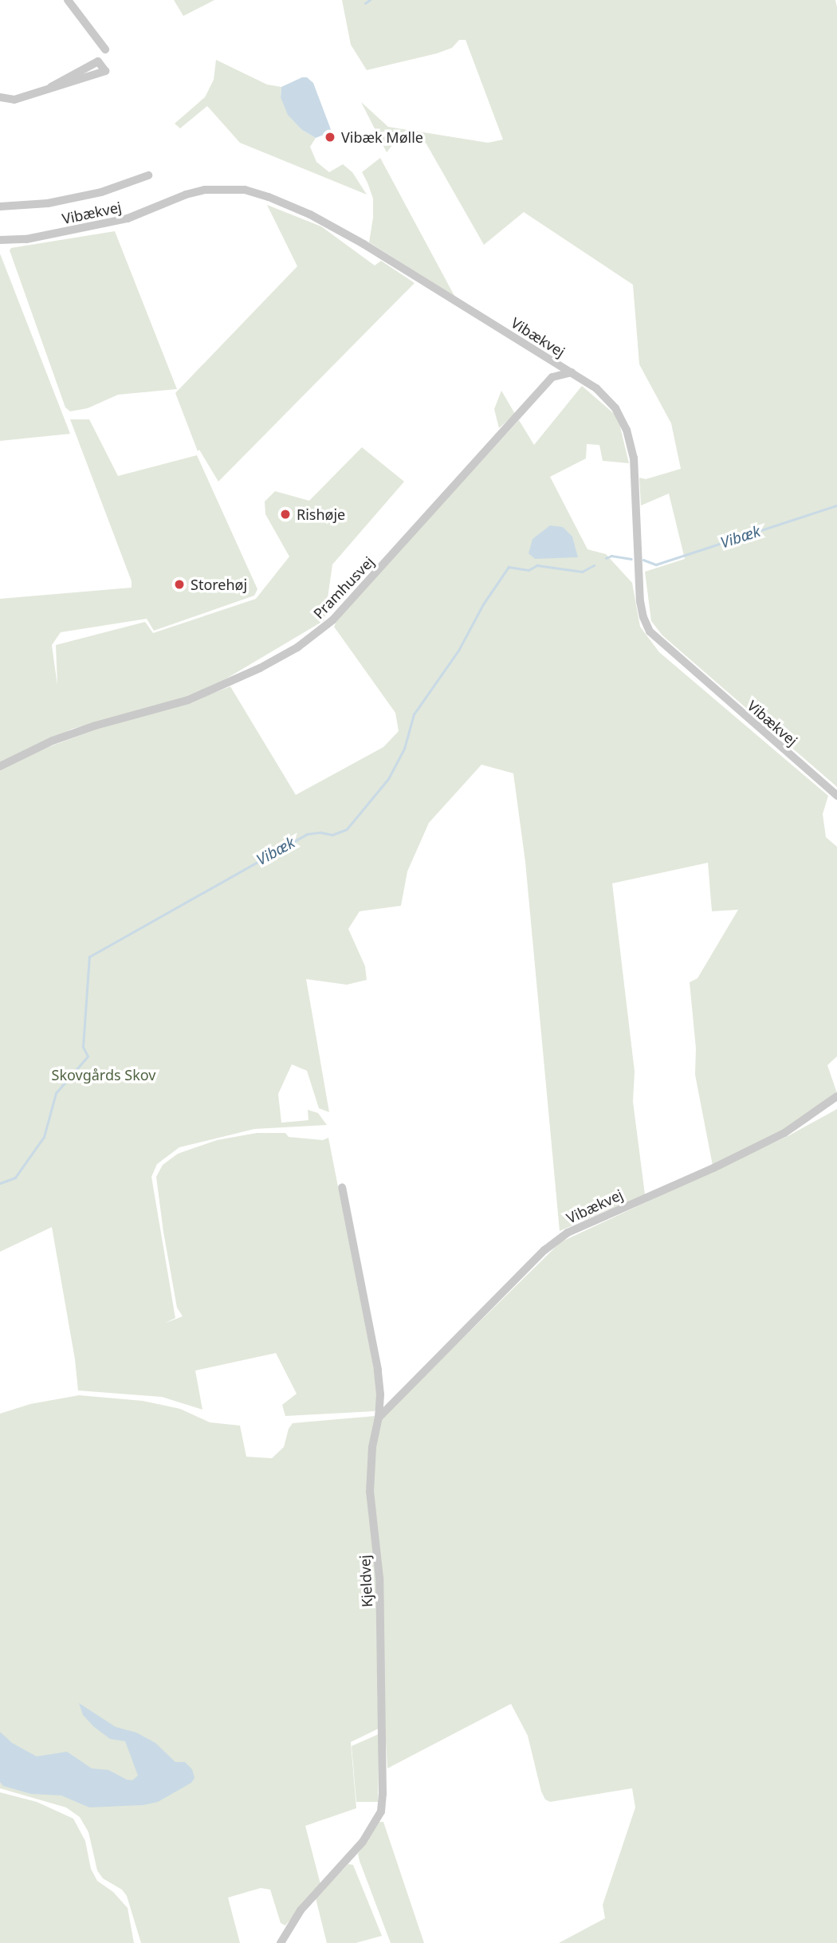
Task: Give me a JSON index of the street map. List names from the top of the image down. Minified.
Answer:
{"streets":{"street":["Vibækvej","Pramhusvej","Kjeldvej"]},"crossings":[["Vibækvej","Kjeldvej"]],"water":["Vibæk"],"parks":["Skovgårds Skov"],"places":["Vibæk Mølle","Rishøje","Storehøj"]}
